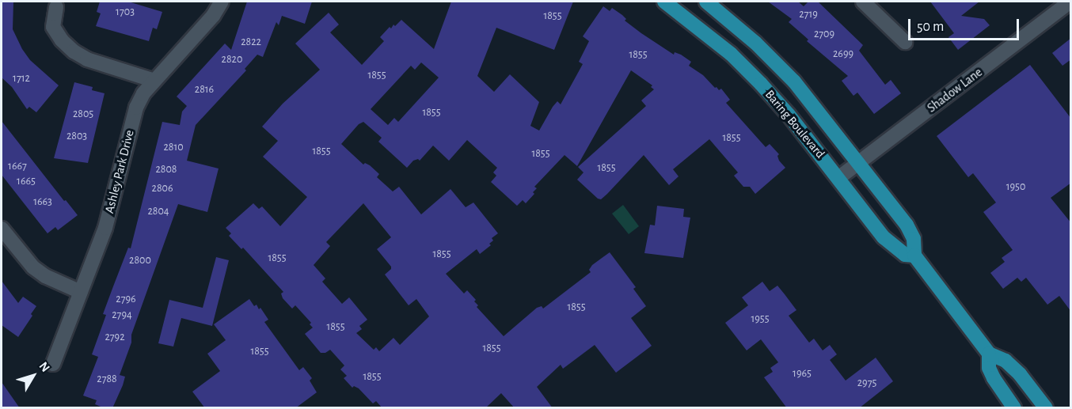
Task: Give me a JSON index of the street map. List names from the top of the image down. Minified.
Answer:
{"streets":{"main road":["Baring Boulevard"],"street":["Shadow Lane","Ashley Park Drive"]},"crossings":[["Shadow Lane","Baring Boulevard"]],"house_numbers":["1703","2719","1855","2709","2822","2699","1855","2820","1855","1712","2816","1855","2805","2803","1855","2810","1855","1855","1667","1855","2808","1665","1950","2806","1663","2804","1855","1855","2800","2796","1855","2794","1955","1855","2792","1855","1855","1965","1855","2788","2975"],"scale_bar":"50 m","north":"top right"}
